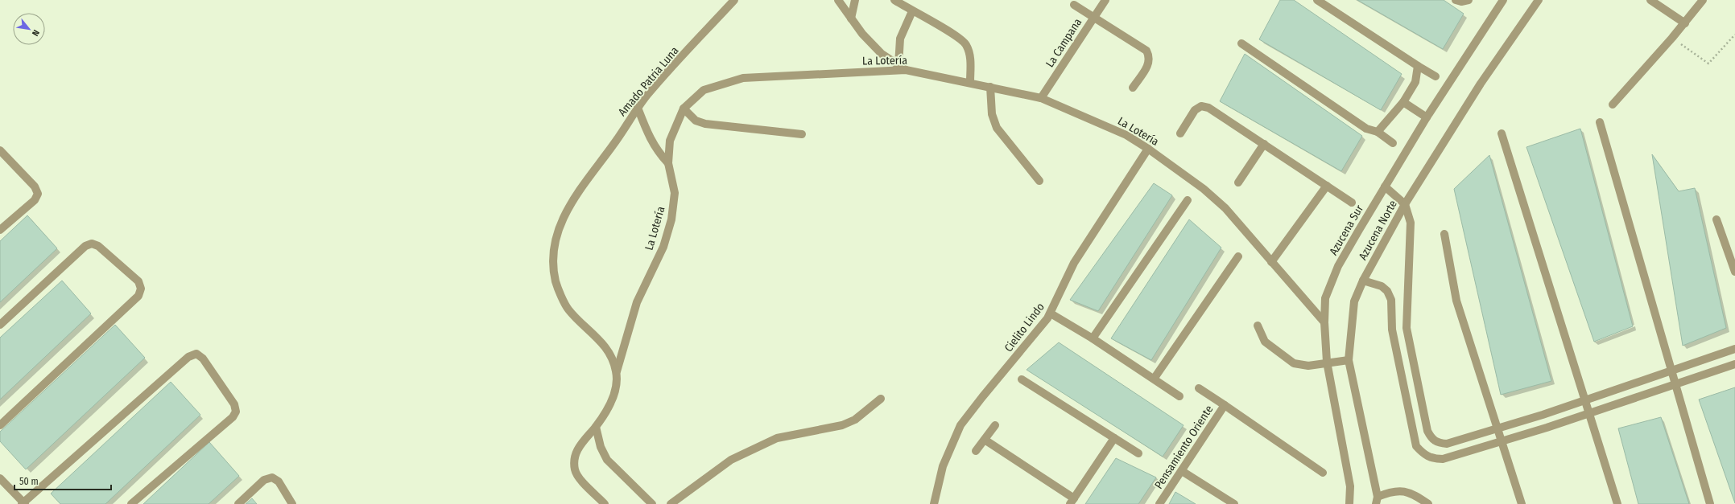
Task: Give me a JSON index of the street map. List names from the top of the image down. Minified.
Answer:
{"streets":{"street":["La Campana","La Lotería","Amado Patria Luna","Azucena Sur","Azucena Norte","Cielito Lindo","Pensamiento Oriente"]},"crossings":[["La Campana","La Lotería"],["La Lotería","Amado Patria Luna"],["La Lotería","Azucena Sur"],["La Lotería","Cielito Lindo"]],"scale_bar":"50 m","north":"bottom right"}
